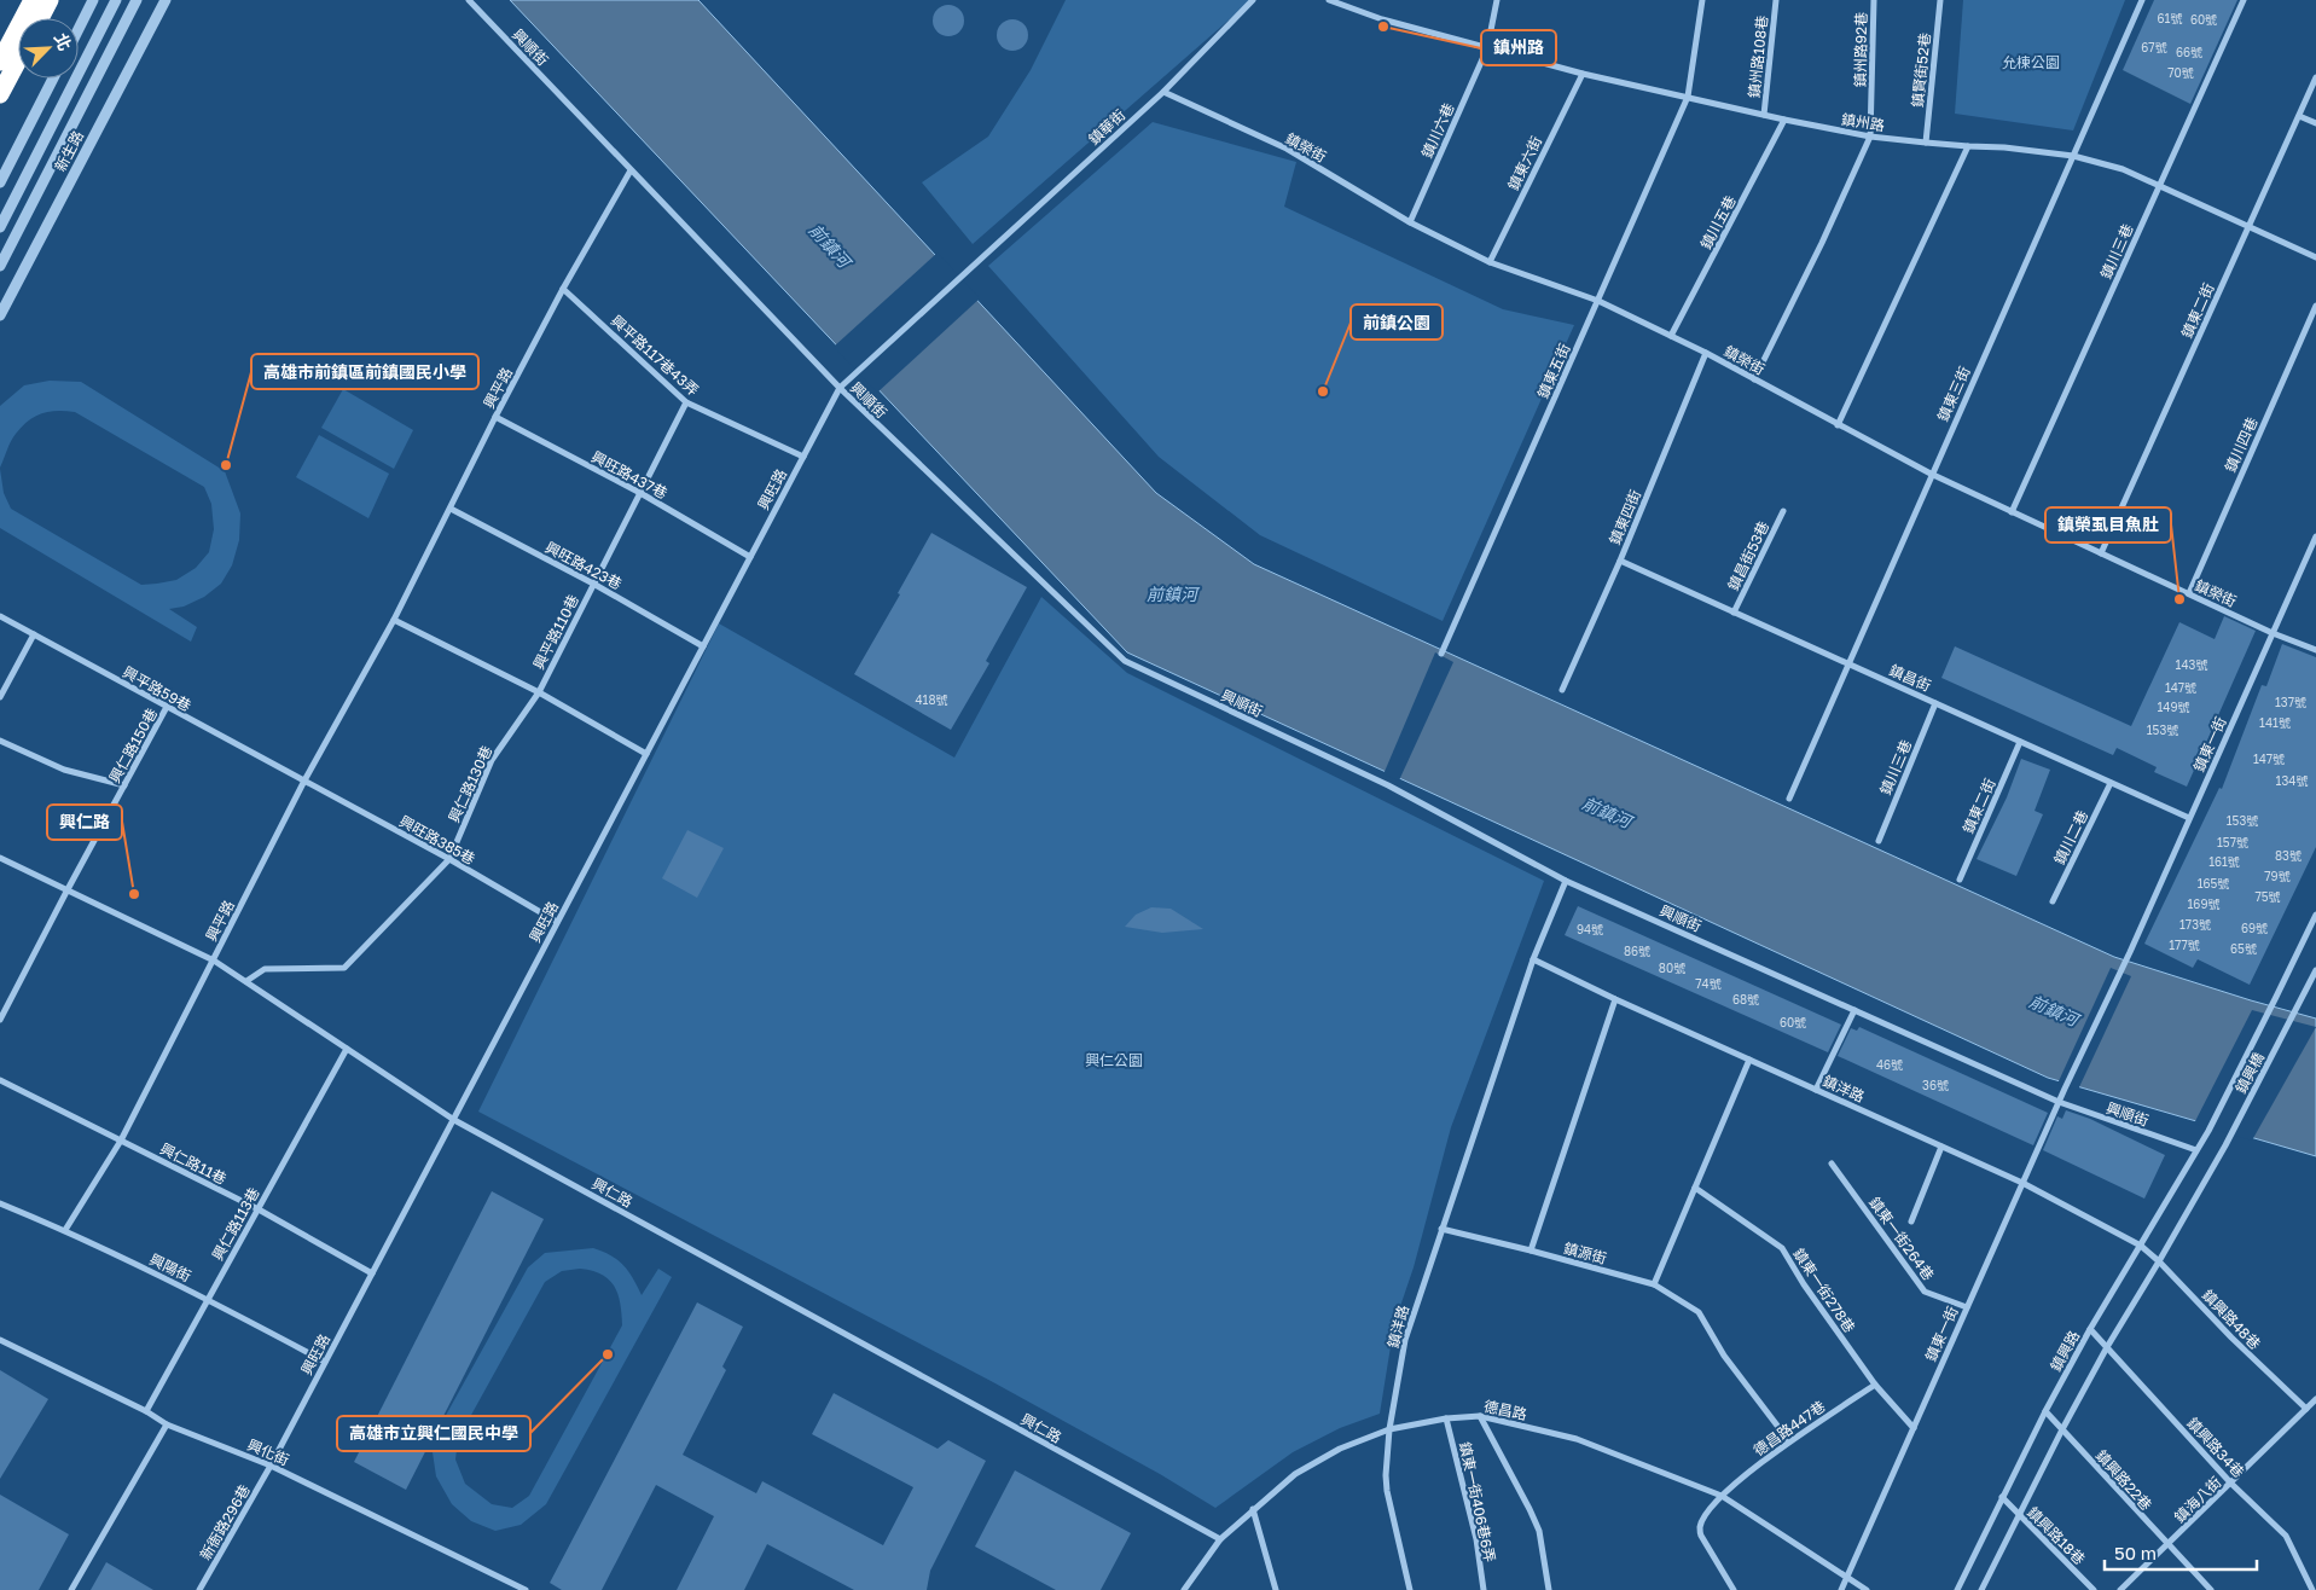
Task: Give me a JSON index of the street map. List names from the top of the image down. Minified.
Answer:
{"streets":{"street":["興順街","鎮州路92巷","鎮州路108巷","鎮賢街52巷","鎮州路","鎮華街","鎮川六巷","鎮榮街","新生路","鎮東六街","鎮川五巷","鎮川三巷","鎮東二街","興平路117巷43弄","鎮東五街","興平路","鎮東三街","鎮川四巷","興旺路437巷","興旺路","鎮東四街","鎮昌街53巷","興旺路423巷","興平路110巷","鎮昌街","興平路59巷","鎮東一街","興仁路150巷","興仁路130巷","鎮川二巷","興旺路385巷","鎮興橋","鎮洋路","興仁路11巷","興仁路","興仁路113巷","鎮東一街264巷","鎮源街","興陽街","鎮東一街278巷","鎮興路48巷","鎮興路","德昌路","德昌路447巷","鎮興路34巷","興化街","鎮興路22巷","鎮海八街","鎮東一街406巷6弄","新衙路296巷","鎮興路18巷"]},"crossings":[["興順街","鎮華街"],["興順街","興平路"],["興順街","興旺路"],["興順街","鎮東一街"],["興順街","鎮洋路"],["興順街","鎮興路"],["鎮州路92巷","鎮州路"],["鎮州路108巷","鎮州路"],["鎮賢街52巷","鎮州路"],["鎮州路","鎮川六巷"],["鎮州路","鎮東六街"],["鎮州路","鎮川五巷"],["鎮州路","鎮川三巷"],["鎮州路","鎮東二街"],["鎮州路","鎮東五街"],["鎮州路","鎮東三街"],["鎮華街","鎮榮街"],["鎮華街","興旺路"],["鎮川六巷","鎮榮街"],["鎮榮街","鎮東六街"],["鎮榮街","鎮川五巷"],["鎮榮街","鎮川三巷"],["鎮榮街","鎮東二街"],["鎮榮街","鎮東五街"],["鎮榮街","鎮東三街"],["鎮榮街","鎮川四巷"],["鎮榮街","鎮東四街"],["鎮榮街","鎮東一街"],["鎮川三巷","鎮昌街"],["鎮東二街","鎮昌街"],["興平路117巷43弄","興平路"],["興平路117巷43弄","興旺路"],["興平路117巷43弄","興平路110巷"],["興平路","興旺路437巷"],["興平路","興旺路423巷"],["興平路","興平路59巷"],["興平路","興旺路385巷"],["興平路","興仁路11巷"],["興平路","興仁路"],["興平路","興陽街"],["鎮東三街","鎮昌街"],["興旺路437巷","興旺路"],["興旺路437巷","興平路110巷"],["興旺路","興旺路423巷"],["興旺路","興旺路385巷"],["興旺路","興仁路11巷"],["興旺路","興仁路"],["興旺路","興陽街"],["興旺路","興化街"],["興旺路","新衙路296巷"],["鎮東四街","鎮昌街"],["鎮昌街53巷","鎮昌街"],["興旺路423巷","興平路110巷"],["興平路110巷","興仁路130巷"],["鎮昌街","鎮東一街"],["鎮昌街","鎮川二巷"],["興平路59巷","興仁路150巷"],["興平路59巷","興旺路385巷"],["鎮東一街","鎮洋路"],["鎮東一街","鎮東一街264巷"],["鎮東一街","鎮東一街278巷"],["鎮東一街","德昌路"],["興仁路150巷","興仁路"],["興仁路130巷","興旺路385巷"],["鎮興橋","鎮興路48巷"],["鎮興橋","鎮興路"],["鎮洋路","鎮源街"],["鎮洋路","鎮興路48巷"],["鎮洋路","鎮興路"],["鎮洋路","德昌路"],["興仁路11巷","興仁路113巷"],["興仁路","興仁路113巷"],["興仁路","德昌路"],["興仁路113巷","興陽街"],["興仁路113巷","興化街"],["鎮源街","德昌路447巷"],["鎮東一街278巷","德昌路447巷"],["鎮興路48巷","鎮興路"],["鎮興路48巷","鎮海八街"],["鎮興路","鎮興路34巷"],["鎮興路","鎮興路22巷"],["鎮興路","鎮興路18巷"],["德昌路","德昌路447巷"],["德昌路","鎮東一街406巷6弄"],["鎮興路34巷","鎮海八街"],["興化街","新衙路296巷"],["鎮興路22巷","鎮海八街"]],"water":["前鎮河"],"parks":["允棟公園","興仁公園"],"places":["鎮州路","前鎮公園","高雄市前鎮區前鎮國民小學","鎮榮虱目魚肚","興仁路","高雄市立興仁國民中學"],"house_numbers":["61號","60號","67號","66號","70號","143號","147號","418號","137號","149號","141號","153號","147號","134號","153號","157號","83號","161號","79號","165號","75號","169號","173號","69號","94號","177號","65號","86號","80號","74號","68號","60號","46號","36號"],"scale_bar":"50 m","north":"top right"}
